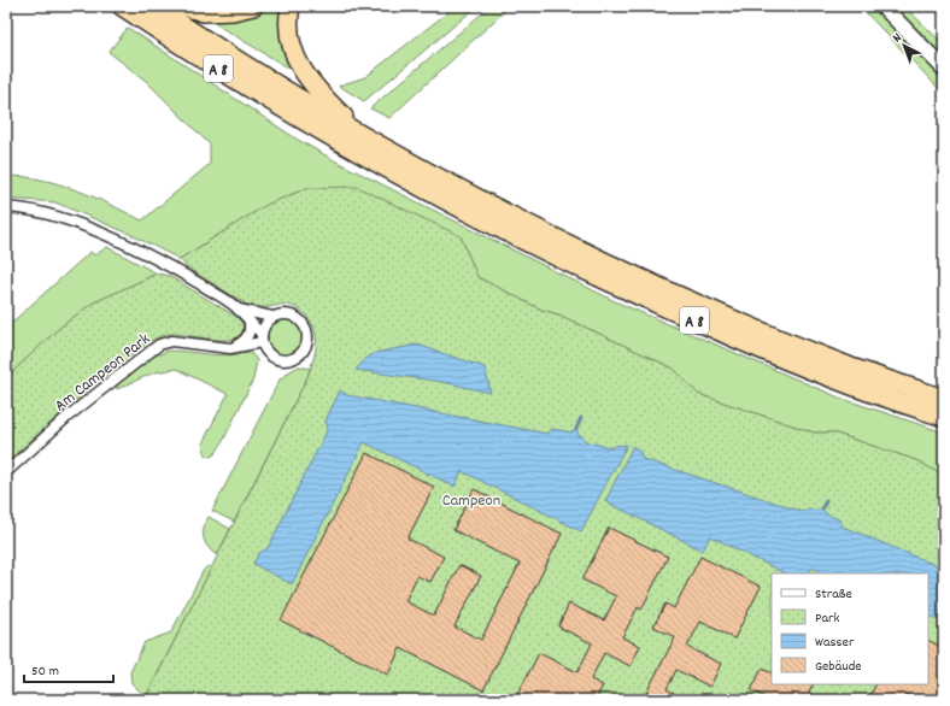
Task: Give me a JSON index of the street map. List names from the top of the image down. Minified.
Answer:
{"streets":{"highway":["A 8"],"street":["Am Campeon Park"]},"parks":["Campeon"],"legend":["Straße","Park","Wasser","Gebäude"],"scale_bar":"50 m","north":"top left"}
